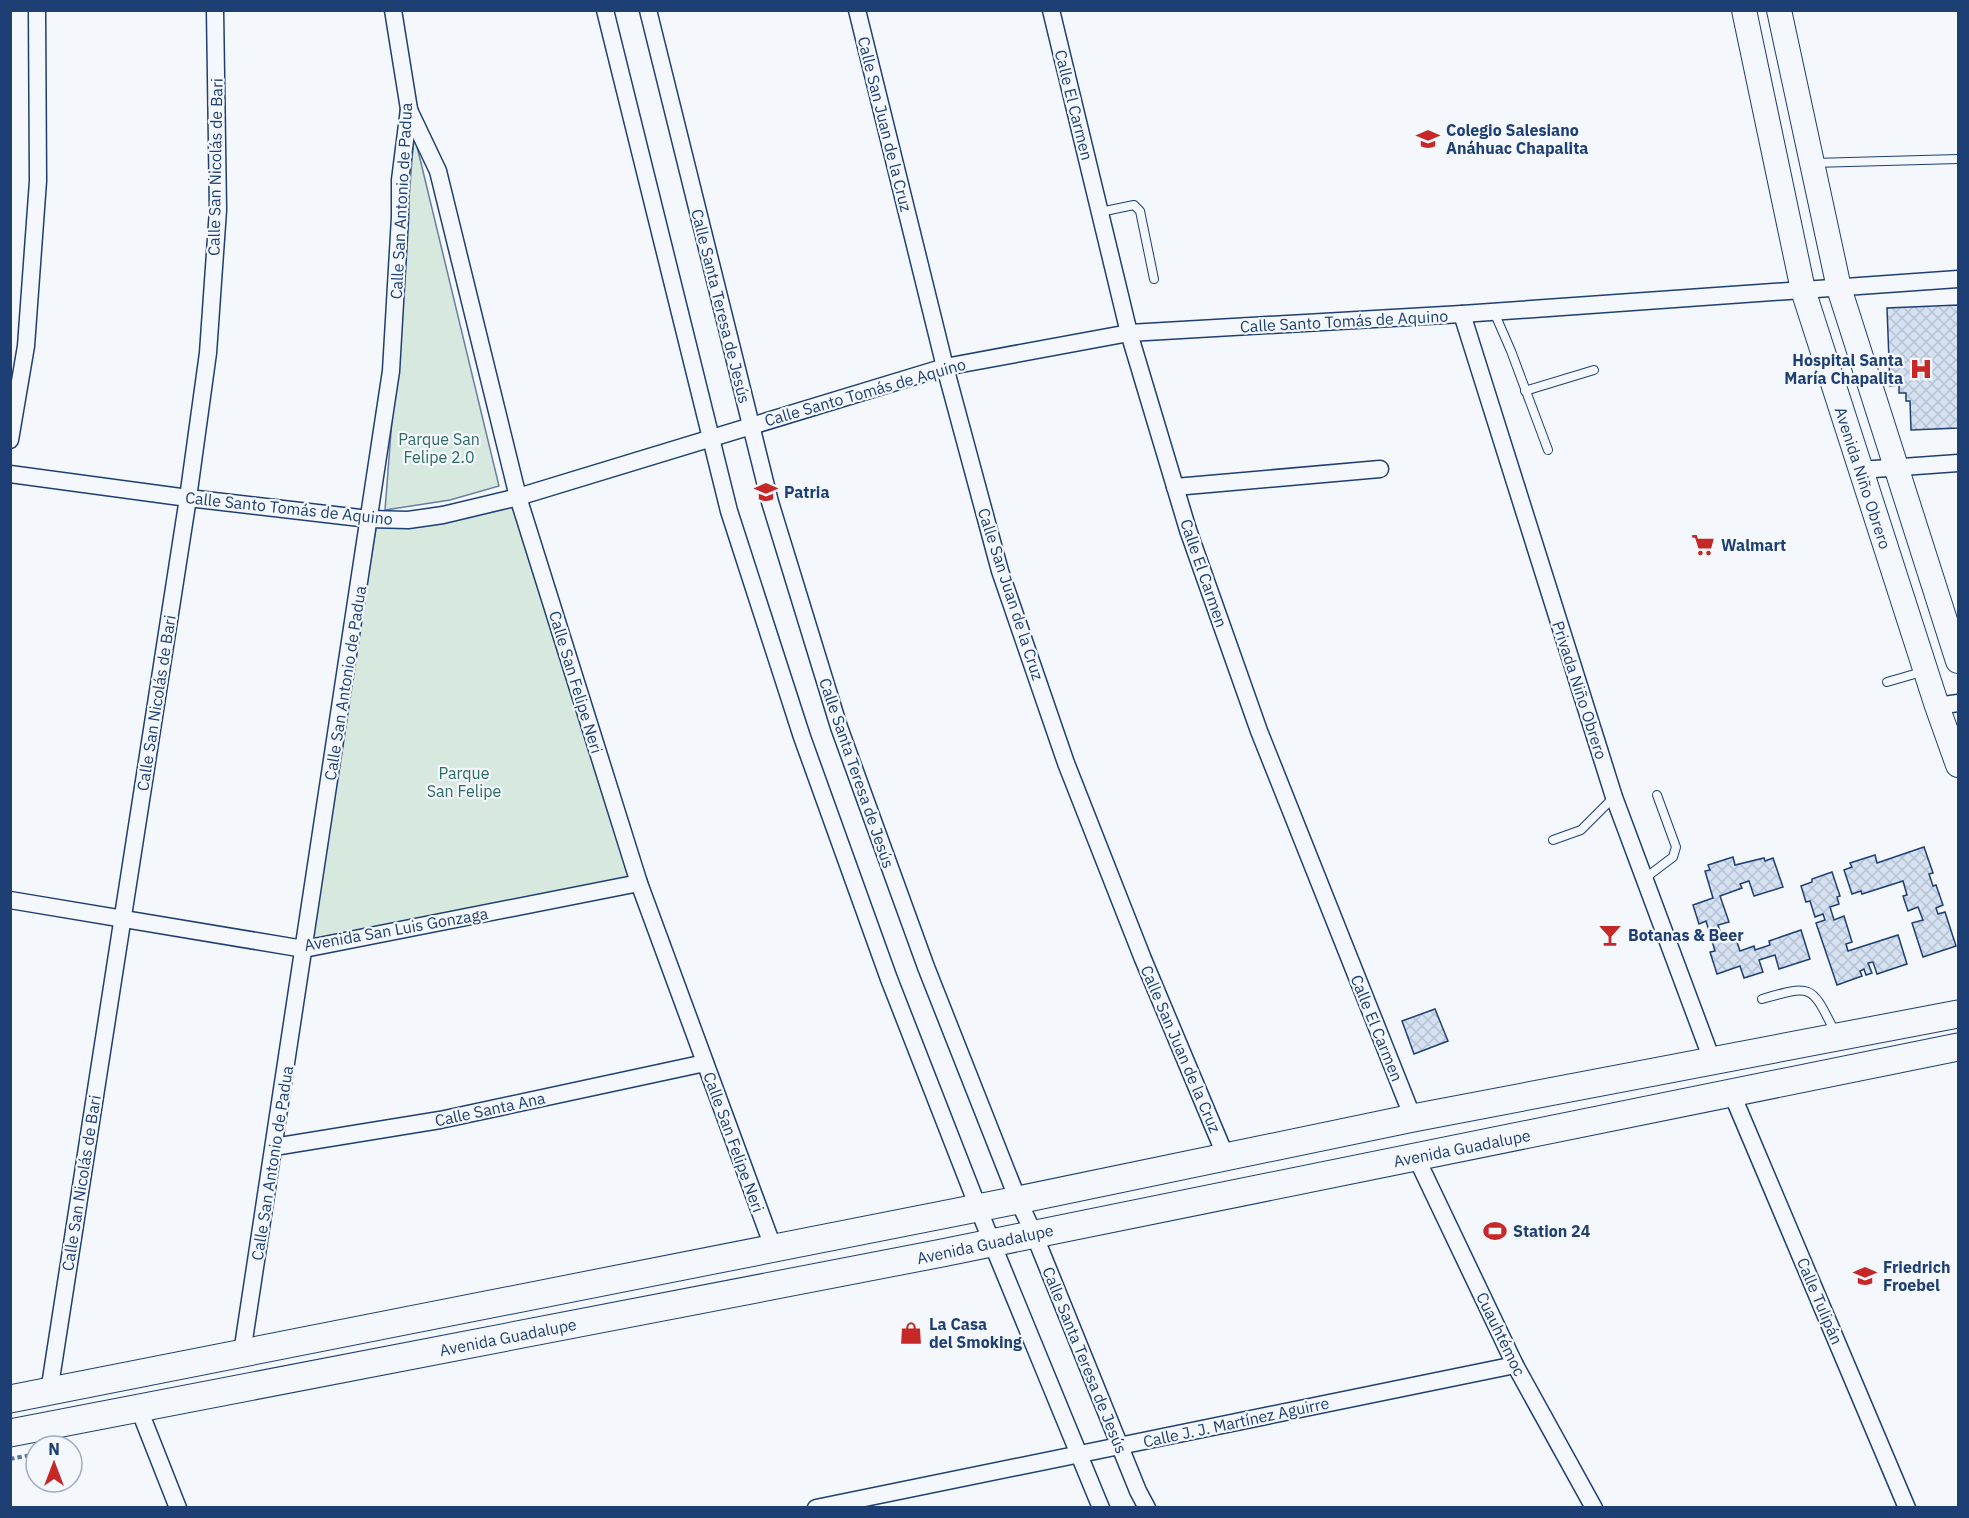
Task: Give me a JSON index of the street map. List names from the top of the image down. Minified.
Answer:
{"streets":{"main road":["Avenida Niño Obrero","Avenida Guadalupe"],"street":["Calle El Carmen","Calle San Juan de la Cruz","Calle San Nicolás de Bari","Calle San Antonio de Padua","Calle Santa Teresa de Jesús","Calle Santo Tomás de Aquino","Calle San Felipe Neri","Privada Niño Obrero","Avenida San Luis Gonzaga","Calle Santa Ana","Calle Tulipán","Cuauhtémoc","Calle J. J. Martínez Aguirre"]},"crossings":[["Calle El Carmen","Calle Santo Tomás de Aquino"],["Calle San Juan de la Cruz","Calle Santo Tomás de Aquino"],["Calle San Nicolás de Bari","Calle Santo Tomás de Aquino"],["Calle San Nicolás de Bari","Avenida San Luis Gonzaga"],["Calle San Antonio de Padua","Calle Santo Tomás de Aquino"],["Calle San Antonio de Padua","Calle San Felipe Neri"],["Calle San Antonio de Padua","Avenida San Luis Gonzaga"],["Calle San Antonio de Padua","Calle Santa Ana"],["Calle Santa Teresa de Jesús","Calle Santo Tomás de Aquino"],["Calle Santa Teresa de Jesús","Avenida Guadalupe"],["Calle Santa Teresa de Jesús","Calle J. J. Martínez Aguirre"],["Calle Santo Tomás de Aquino","Avenida Niño Obrero"],["Calle Santo Tomás de Aquino","Calle San Felipe Neri"],["Calle Santo Tomás de Aquino","Privada Niño Obrero"],["Calle San Felipe Neri","Avenida San Luis Gonzaga"],["Calle San Felipe Neri","Calle Santa Ana"],["Avenida Guadalupe","Calle Tulipán"],["Avenida Guadalupe","Cuauhtémoc"],["Cuauhtémoc","Calle J. J. Martínez Aguirre"]],"parks":["Parque San Felipe 2.0","Parque San Felipe"],"places":{"school or university":["Colegio Salesiano Anáhuac Chapalita","Patria","Friedrich Froebel"],"hospital":["Hospital Santa María Chapalita"],"supermarket":["Walmart"],"bar":["Botanas & Beer"],"sports":["Station 24"],"shop":["La Casa del Smoking"]},"north":"top"}
